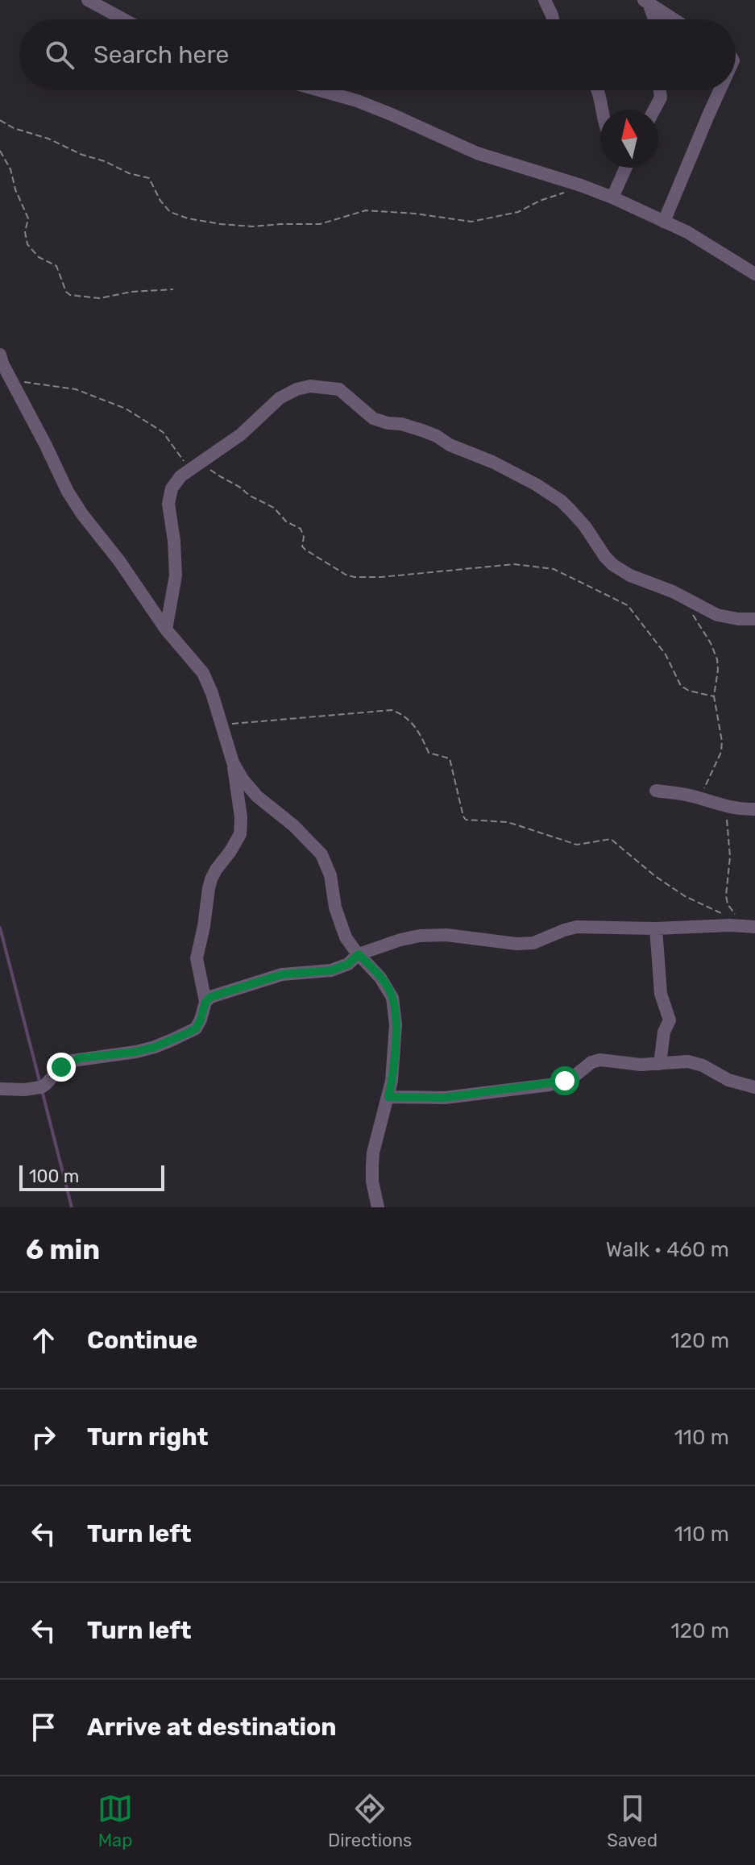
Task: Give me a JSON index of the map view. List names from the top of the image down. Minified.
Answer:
{"scale_bar":"100 m","north":"top","page":{"search":"Search here","scale":"100 m","heading":["6 min","Walk · 460 m"],"list":[["Continue","120 m"],["Turn right","110 m"],["Turn left","110 m"],["Turn left","120 m"],"Arrive at destination"],"nav":["Map","Directions","Saved"]}}
